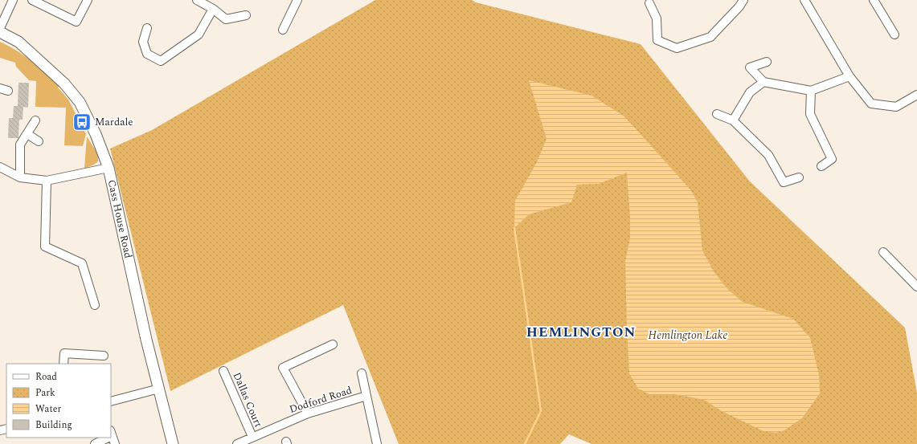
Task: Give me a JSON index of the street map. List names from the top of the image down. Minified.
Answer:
{"streets":{"street":["Cass House Road","Dallas Court","Dodford Road"]},"crossings":[["Dallas Court","Dodford Road"]],"districts":["HEMLINGTON"],"water":["Hemlington Lake"],"places":{"bus stop":["Mardale"]},"legend":["Road","Park","Water","Building"]}
